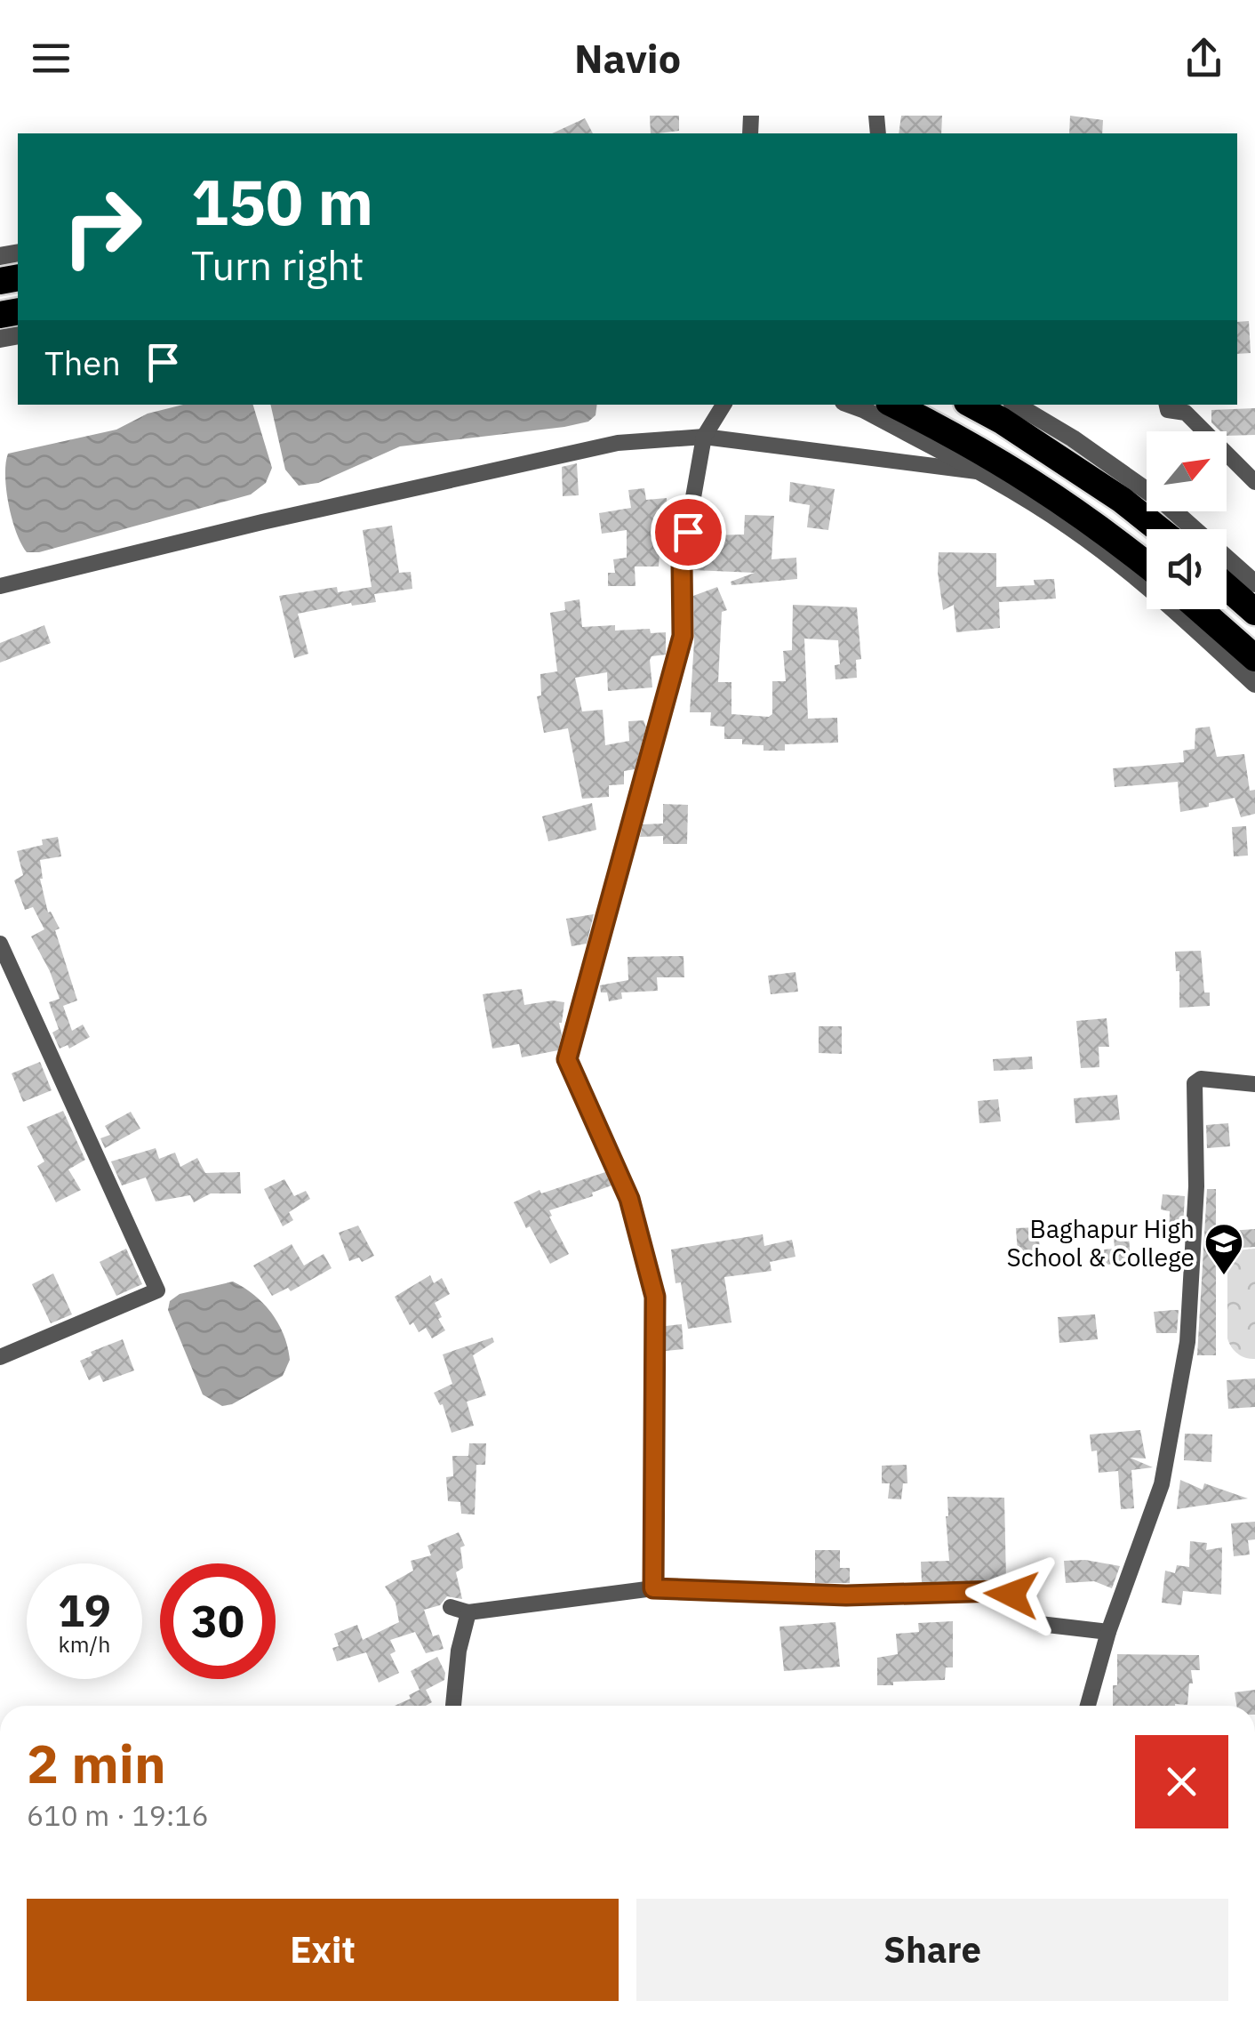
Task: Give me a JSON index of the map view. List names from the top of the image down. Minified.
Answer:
{"places":{"school or university":["Baghapur High School & College"]},"north":"top right","page":{"header":"Navio","turn":["150 m","Turn right"],"then":"Then","speed":"19 km/h","limit":"30","heading":["2 min","610 m · 19:16"],"buttons":["Exit","Share"]}}
